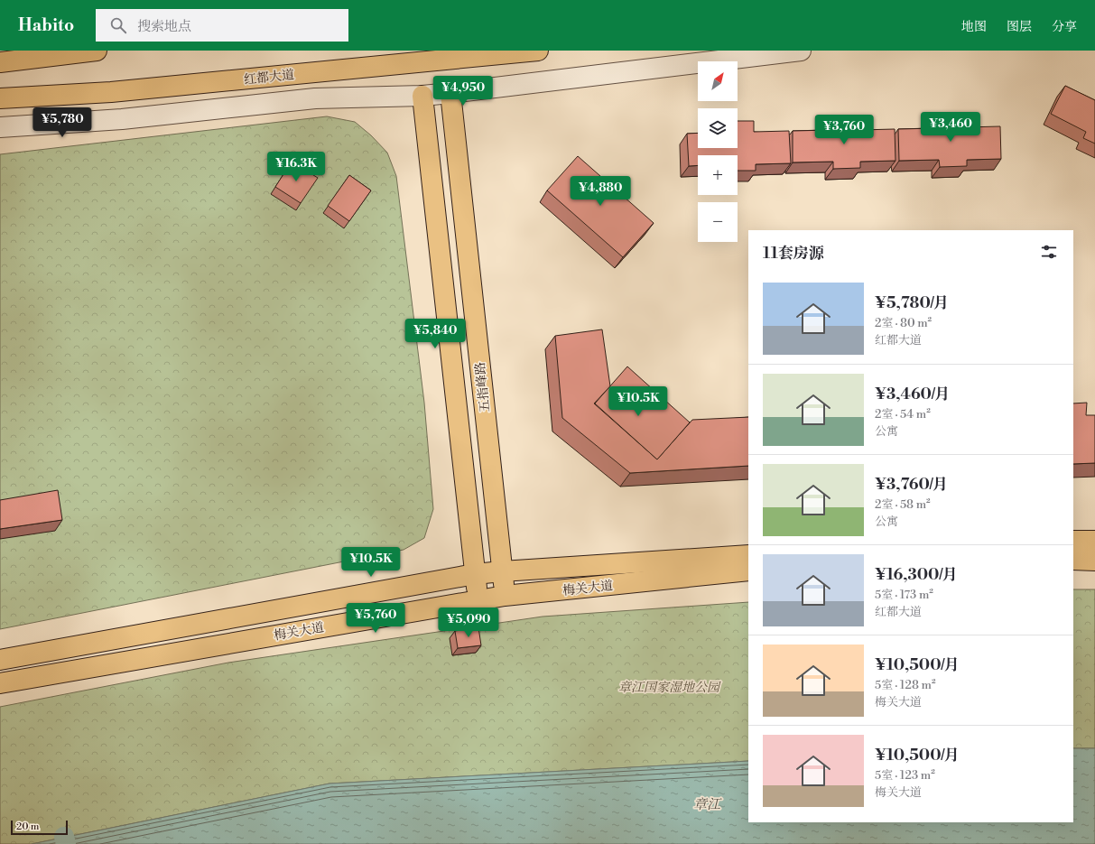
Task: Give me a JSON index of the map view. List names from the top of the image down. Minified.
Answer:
{"streets":{"main road":["红都大道","五指峰路","梅关大道"]},"crossings":[["五指峰路","梅关大道"]],"water":["章江"],"parks":["章江国家湿地公园"],"scale_bar":"20 m","north":"top right","page":{"header":"Habito","search":"搜索地点","nav":["地图","图层","分享"],"map_buttons":["+","−"],"price":["¥4,950","¥5,780","¥3,460","¥3,760","¥16.3K","¥4,880","¥5,840","¥10.5K","¥10.5K","¥5,760","¥5,090"],"heading":"11套房源","list":[{"name":"¥5,780/月","note":"2室 · 80 m² · 红都大道"},{"name":"¥3,460/月","note":"2室 · 54 m² · 公寓"},{"name":"¥3,760/月","note":"2室 · 58 m² · 公寓"},{"name":"¥16,300/月","note":"5室 · 173 m² · 红都大道"},{"name":"¥10,500/月","note":"5室 · 128 m² · 梅关大道"},{"name":"¥10,500/月","note":"5室 · 123 m² · 梅关大道"}],"scale":"20 m"}}
